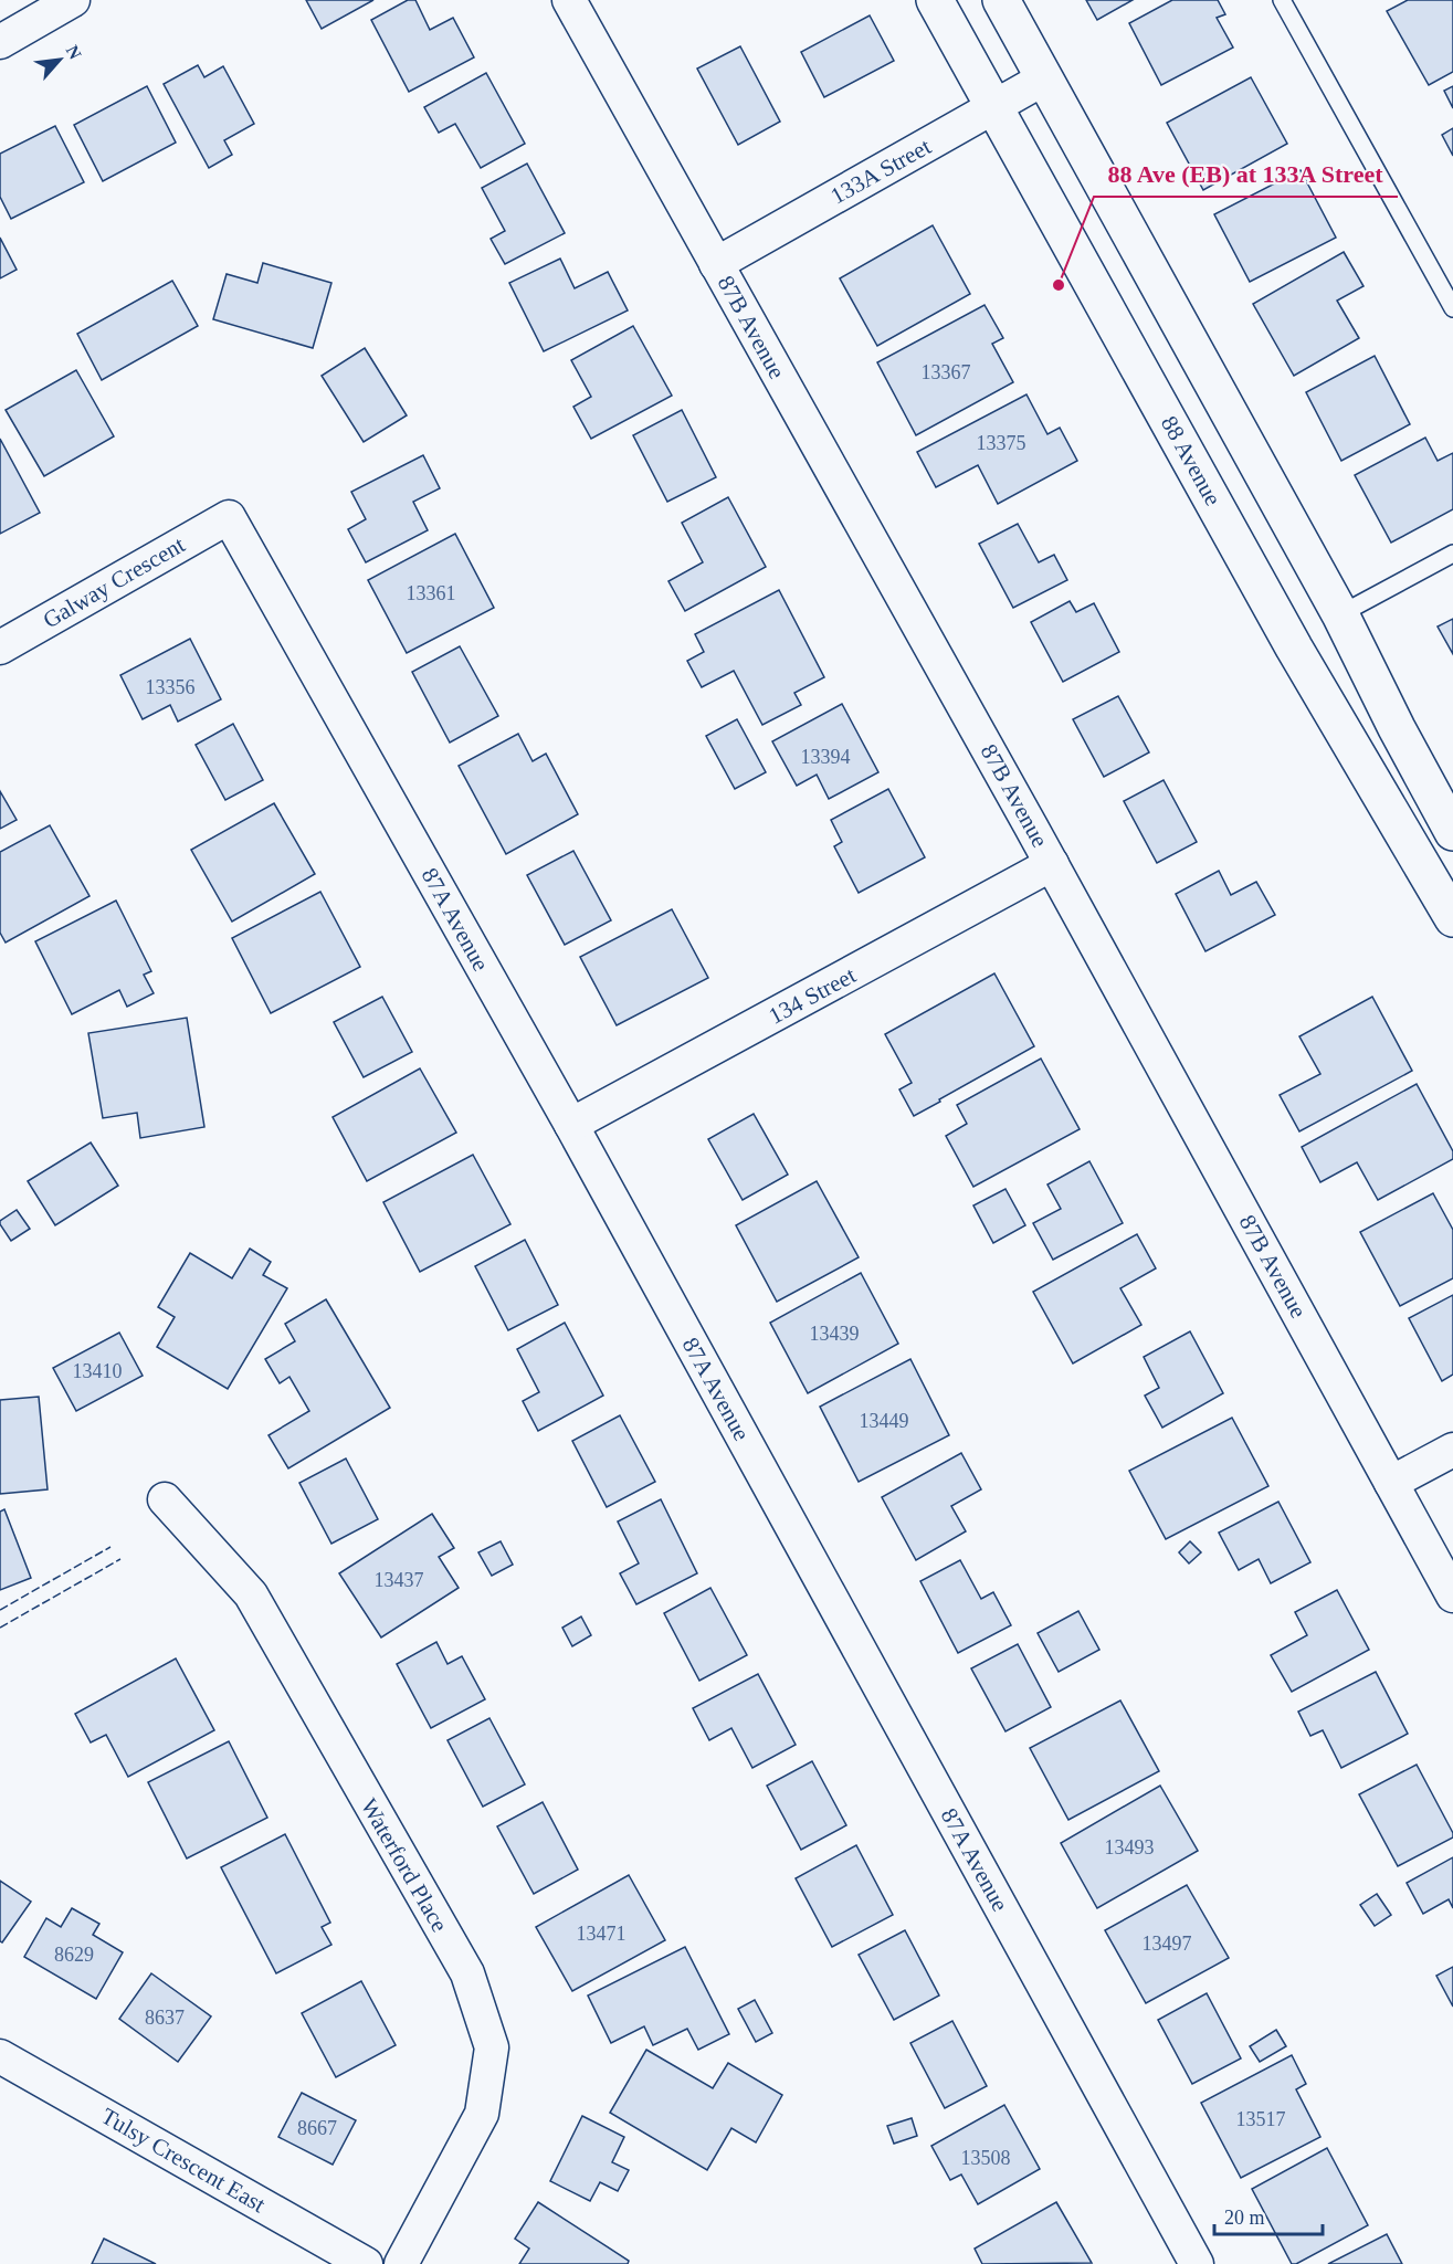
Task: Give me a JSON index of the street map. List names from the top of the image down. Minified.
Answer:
{"streets":{"main road":["88 Avenue"],"street":["133A Street","87B Avenue","Galway Crescent","87A Avenue","134 Street","Waterford Place","Tulsy Crescent East"]},"crossings":[["133A Street","87B Avenue"],["133A Street","88 Avenue"],["87B Avenue","134 Street"],["Galway Crescent","87A Avenue"],["87A Avenue","134 Street"]],"places":["88 Ave (EB) at 133A Street"],"house_numbers":["13367","13375","13361","13356","13394","13439","13410","13449","13437","13493","13471","13497","8629","8637","13517","8667","13508"],"scale_bar":"20 m","north":"top right"}
